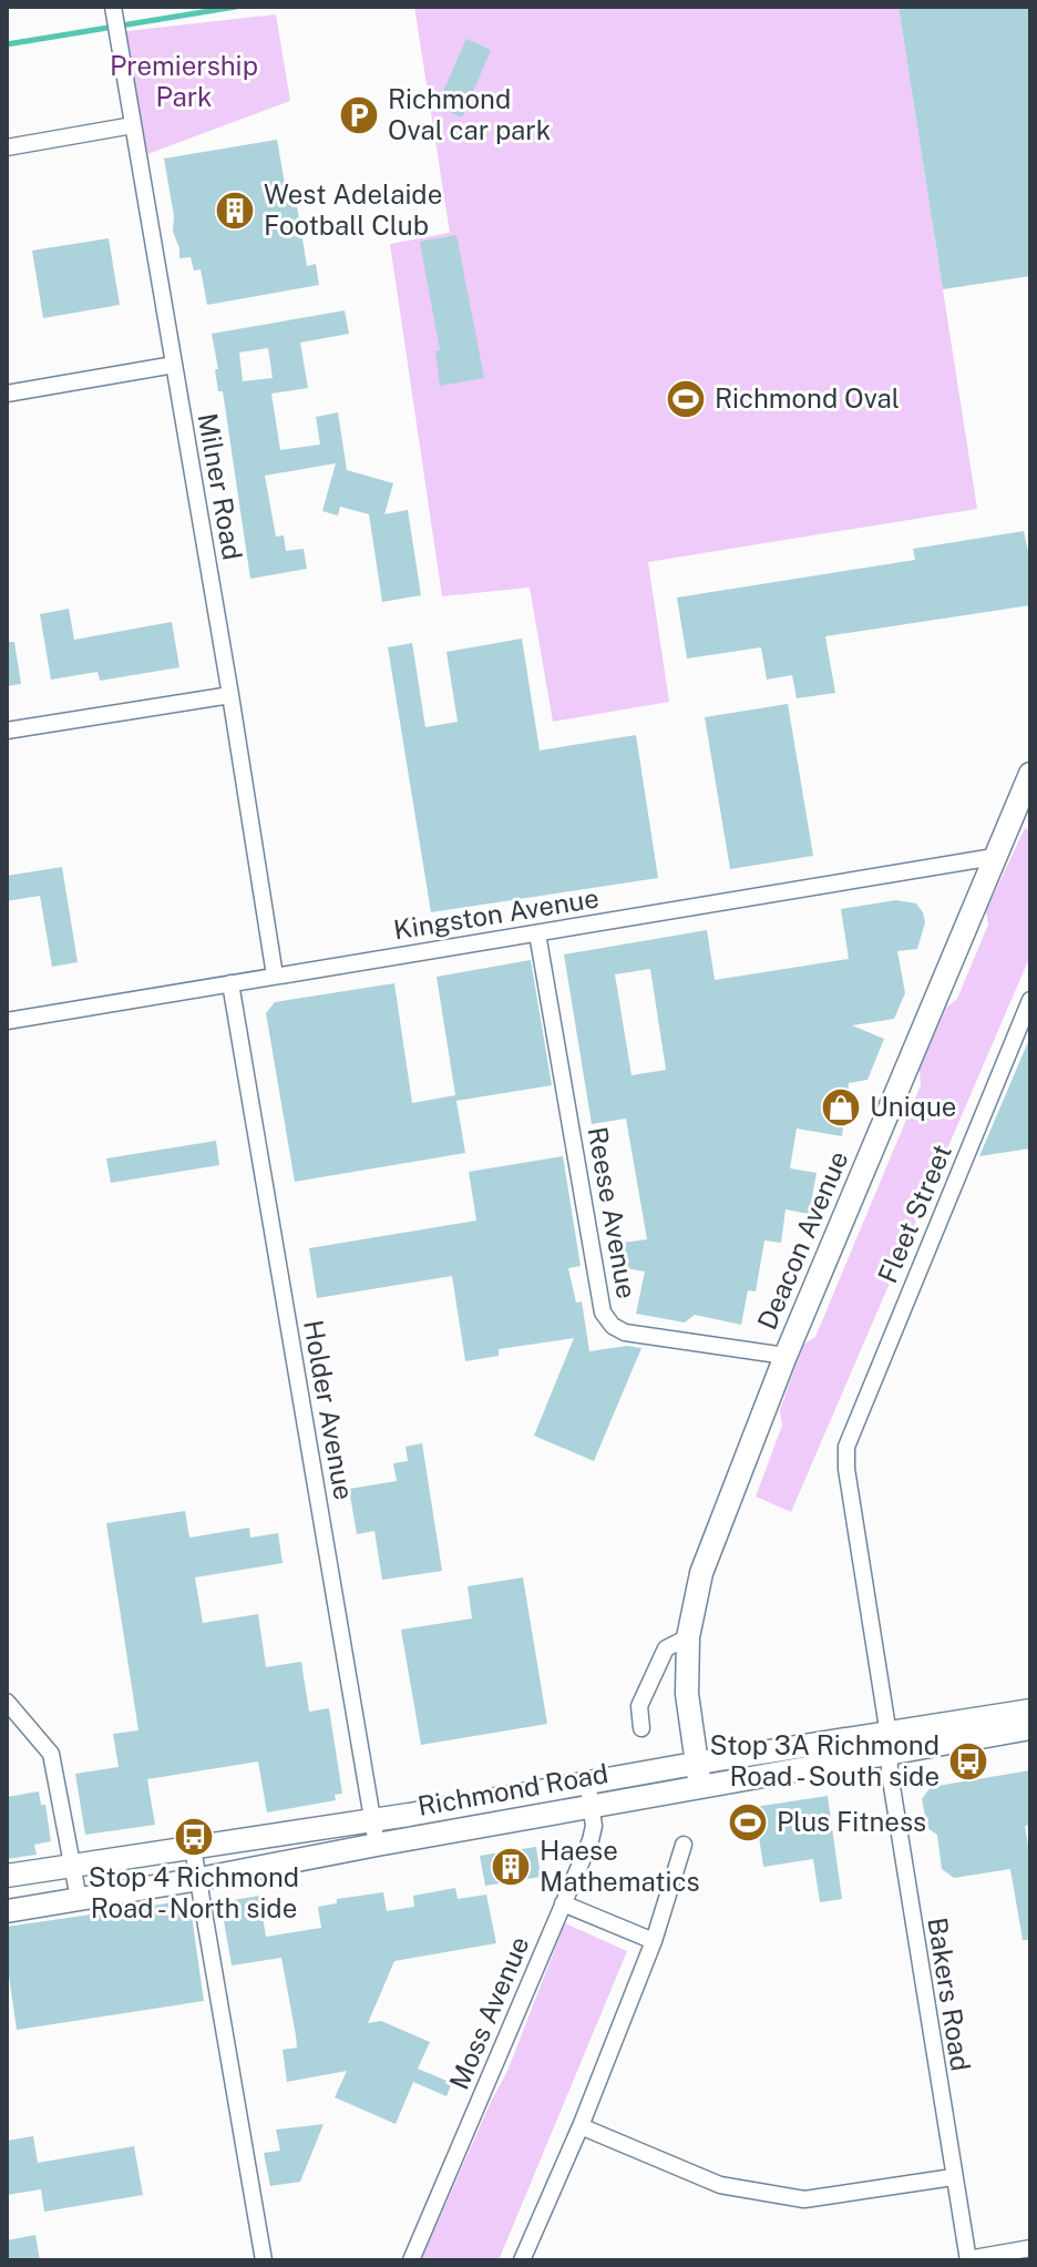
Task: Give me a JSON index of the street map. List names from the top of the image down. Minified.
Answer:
{"streets":{"main road":["Deacon Avenue","Richmond Road"],"street":["Milner Road","Kingston Avenue","Reese Avenue","Fleet Street","Holder Avenue","Bakers Road","Moss Avenue"]},"crossings":[["Milner Road","Kingston Avenue"],["Kingston Avenue","Reese Avenue"],["Kingston Avenue","Deacon Avenue"],["Kingston Avenue","Holder Avenue"],["Reese Avenue","Deacon Avenue"],["Fleet Street","Bakers Road"],["Deacon Avenue","Richmond Road"],["Holder Avenue","Richmond Road"],["Richmond Road","Bakers Road"],["Richmond Road","Moss Avenue"]],"parks":["Premiership Park"],"places":{"parking":["Richmond Oval car park"],"building":["West Adelaide Football Club","Haese Mathematics"],"sports":["Richmond Oval","Plus Fitness"],"shop":["Unique"],"bus stop":["Stop 3A Richmond Road - South side","Stop 4 Richmond Road - North side"]}}
